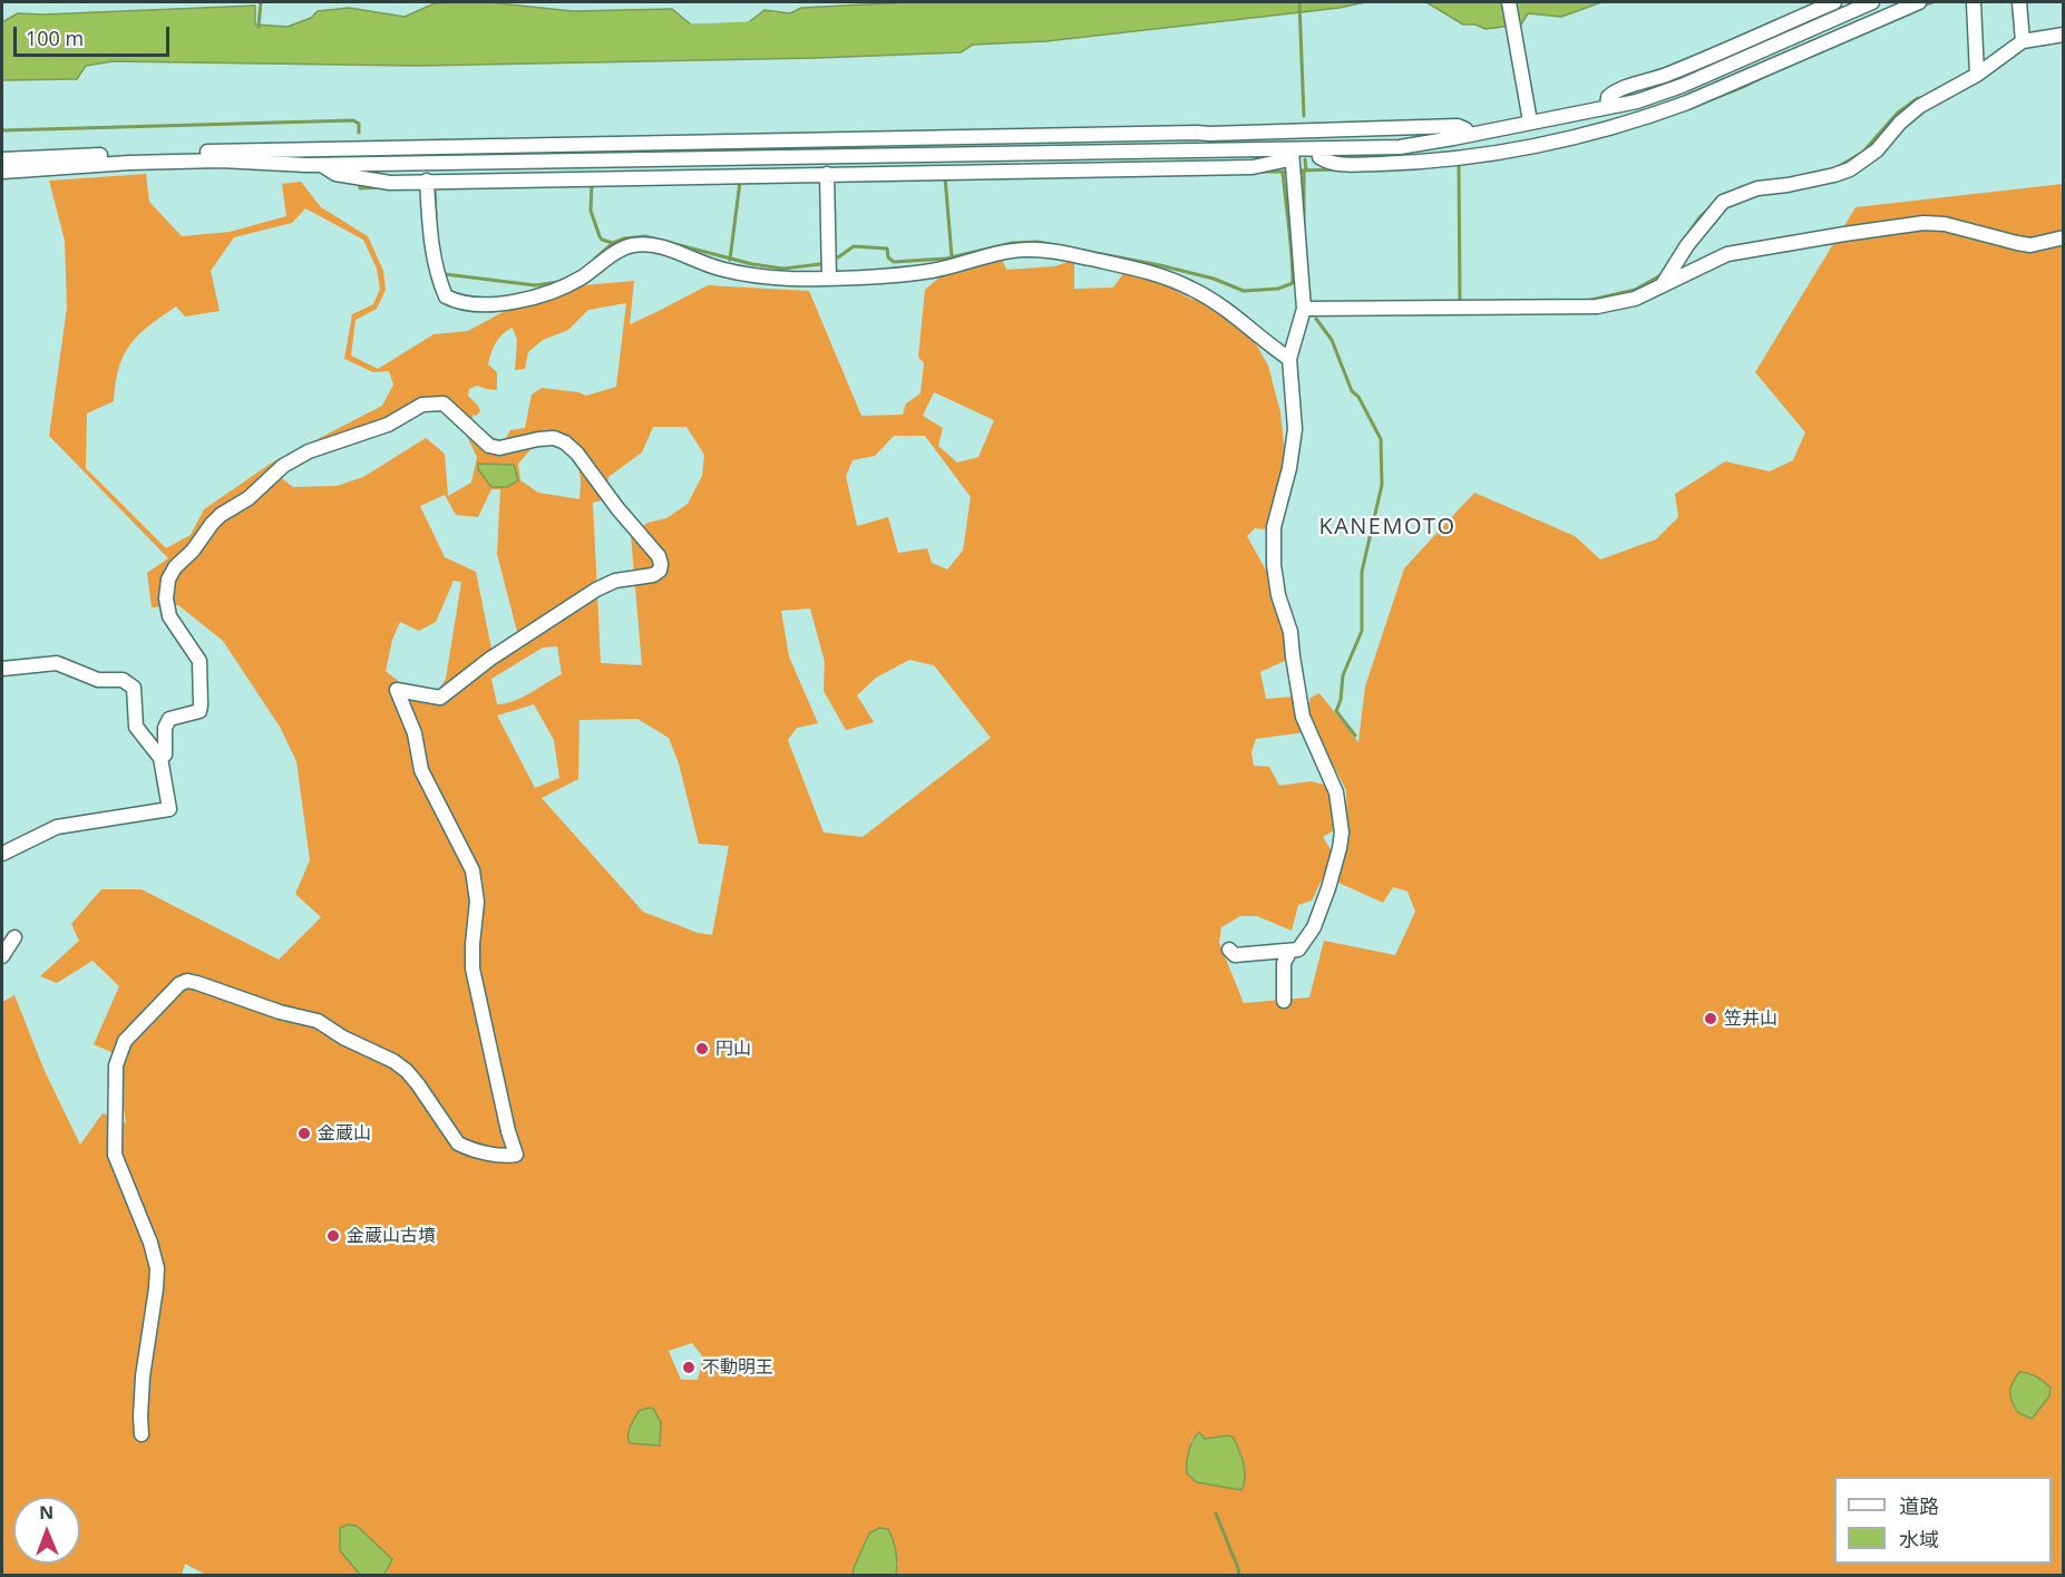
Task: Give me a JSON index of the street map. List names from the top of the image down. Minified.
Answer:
{"districts":["KANEMOTO"],"places":["笠井山","円山","金蔵山","金蔵山古墳","不動明王"],"legend":["道路","水域"],"scale_bar":"100 m","north":"top"}
